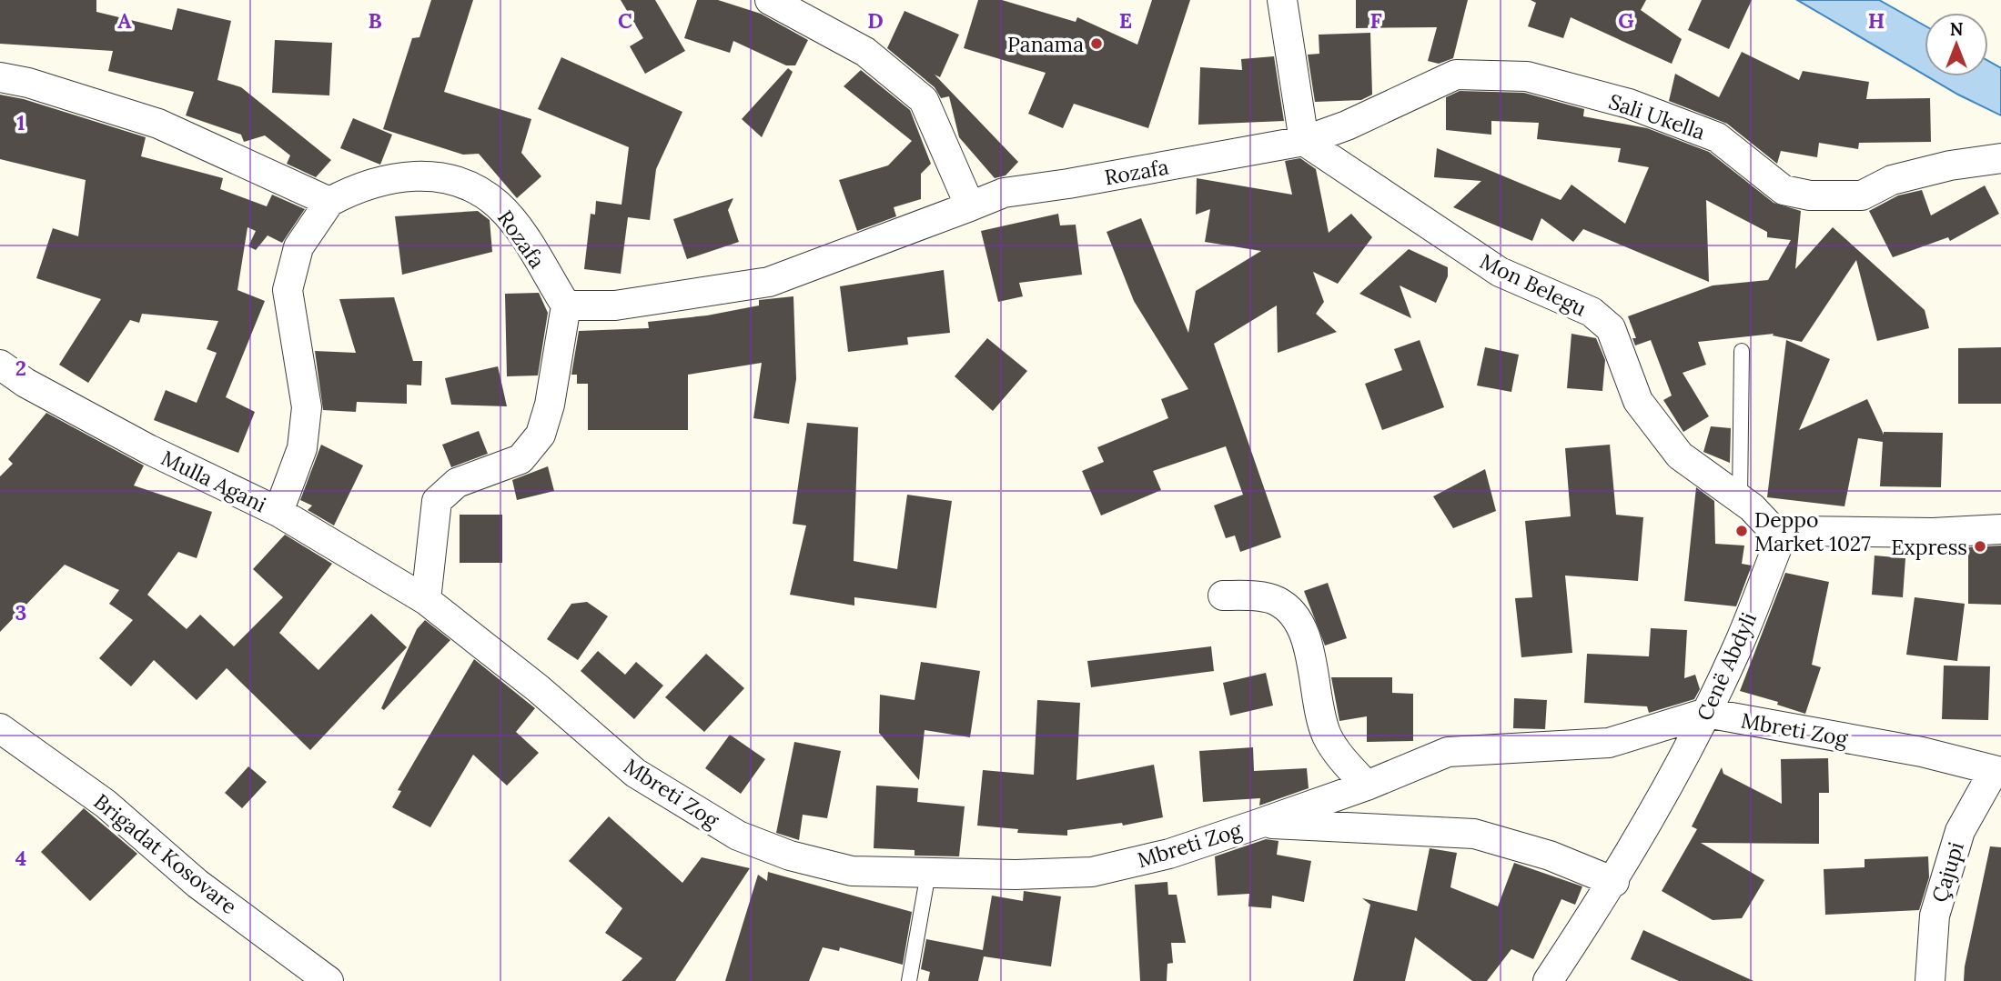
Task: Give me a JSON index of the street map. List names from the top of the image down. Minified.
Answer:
{"streets":{"street":["Sali Ukella","Rozafa","Mon Belegu","Mulla Agani","Cenë Abdyli","Mbreti Zog","Brigadat Kosovare","Çajupi"]},"crossings":[["Sali Ukella","Rozafa"],["Sali Ukella","Mon Belegu"],["Rozafa","Mon Belegu"],["Mon Belegu","Cenë Abdyli"],["Mulla Agani","Mbreti Zog"],["Cenë Abdyli","Mbreti Zog"],["Mbreti Zog","Çajupi"]],"places":["Panama","Deppo Market 1027","Express"],"north":"top","grid":{"columns":["A","B","C","D","E","F","G","H"],"rows":["1","2","3","4"]}}
